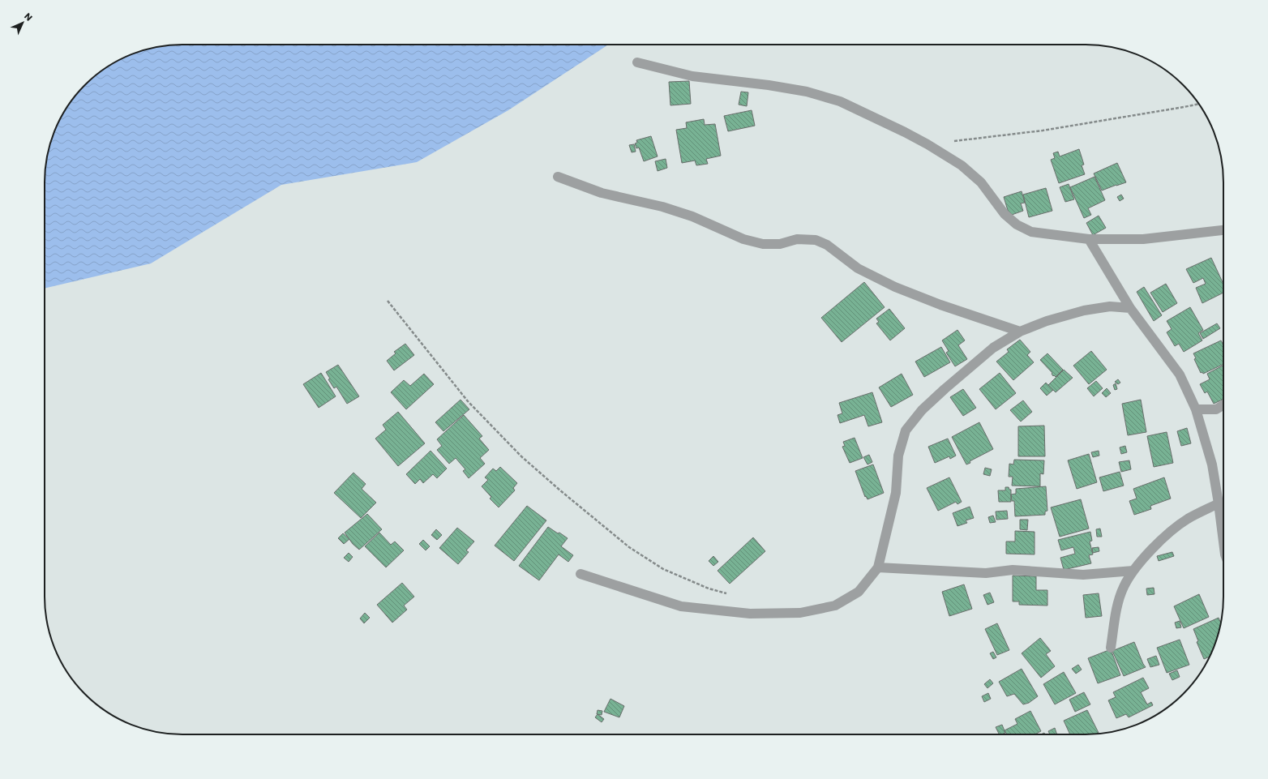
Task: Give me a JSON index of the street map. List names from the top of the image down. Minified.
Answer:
{"north":"top right"}
